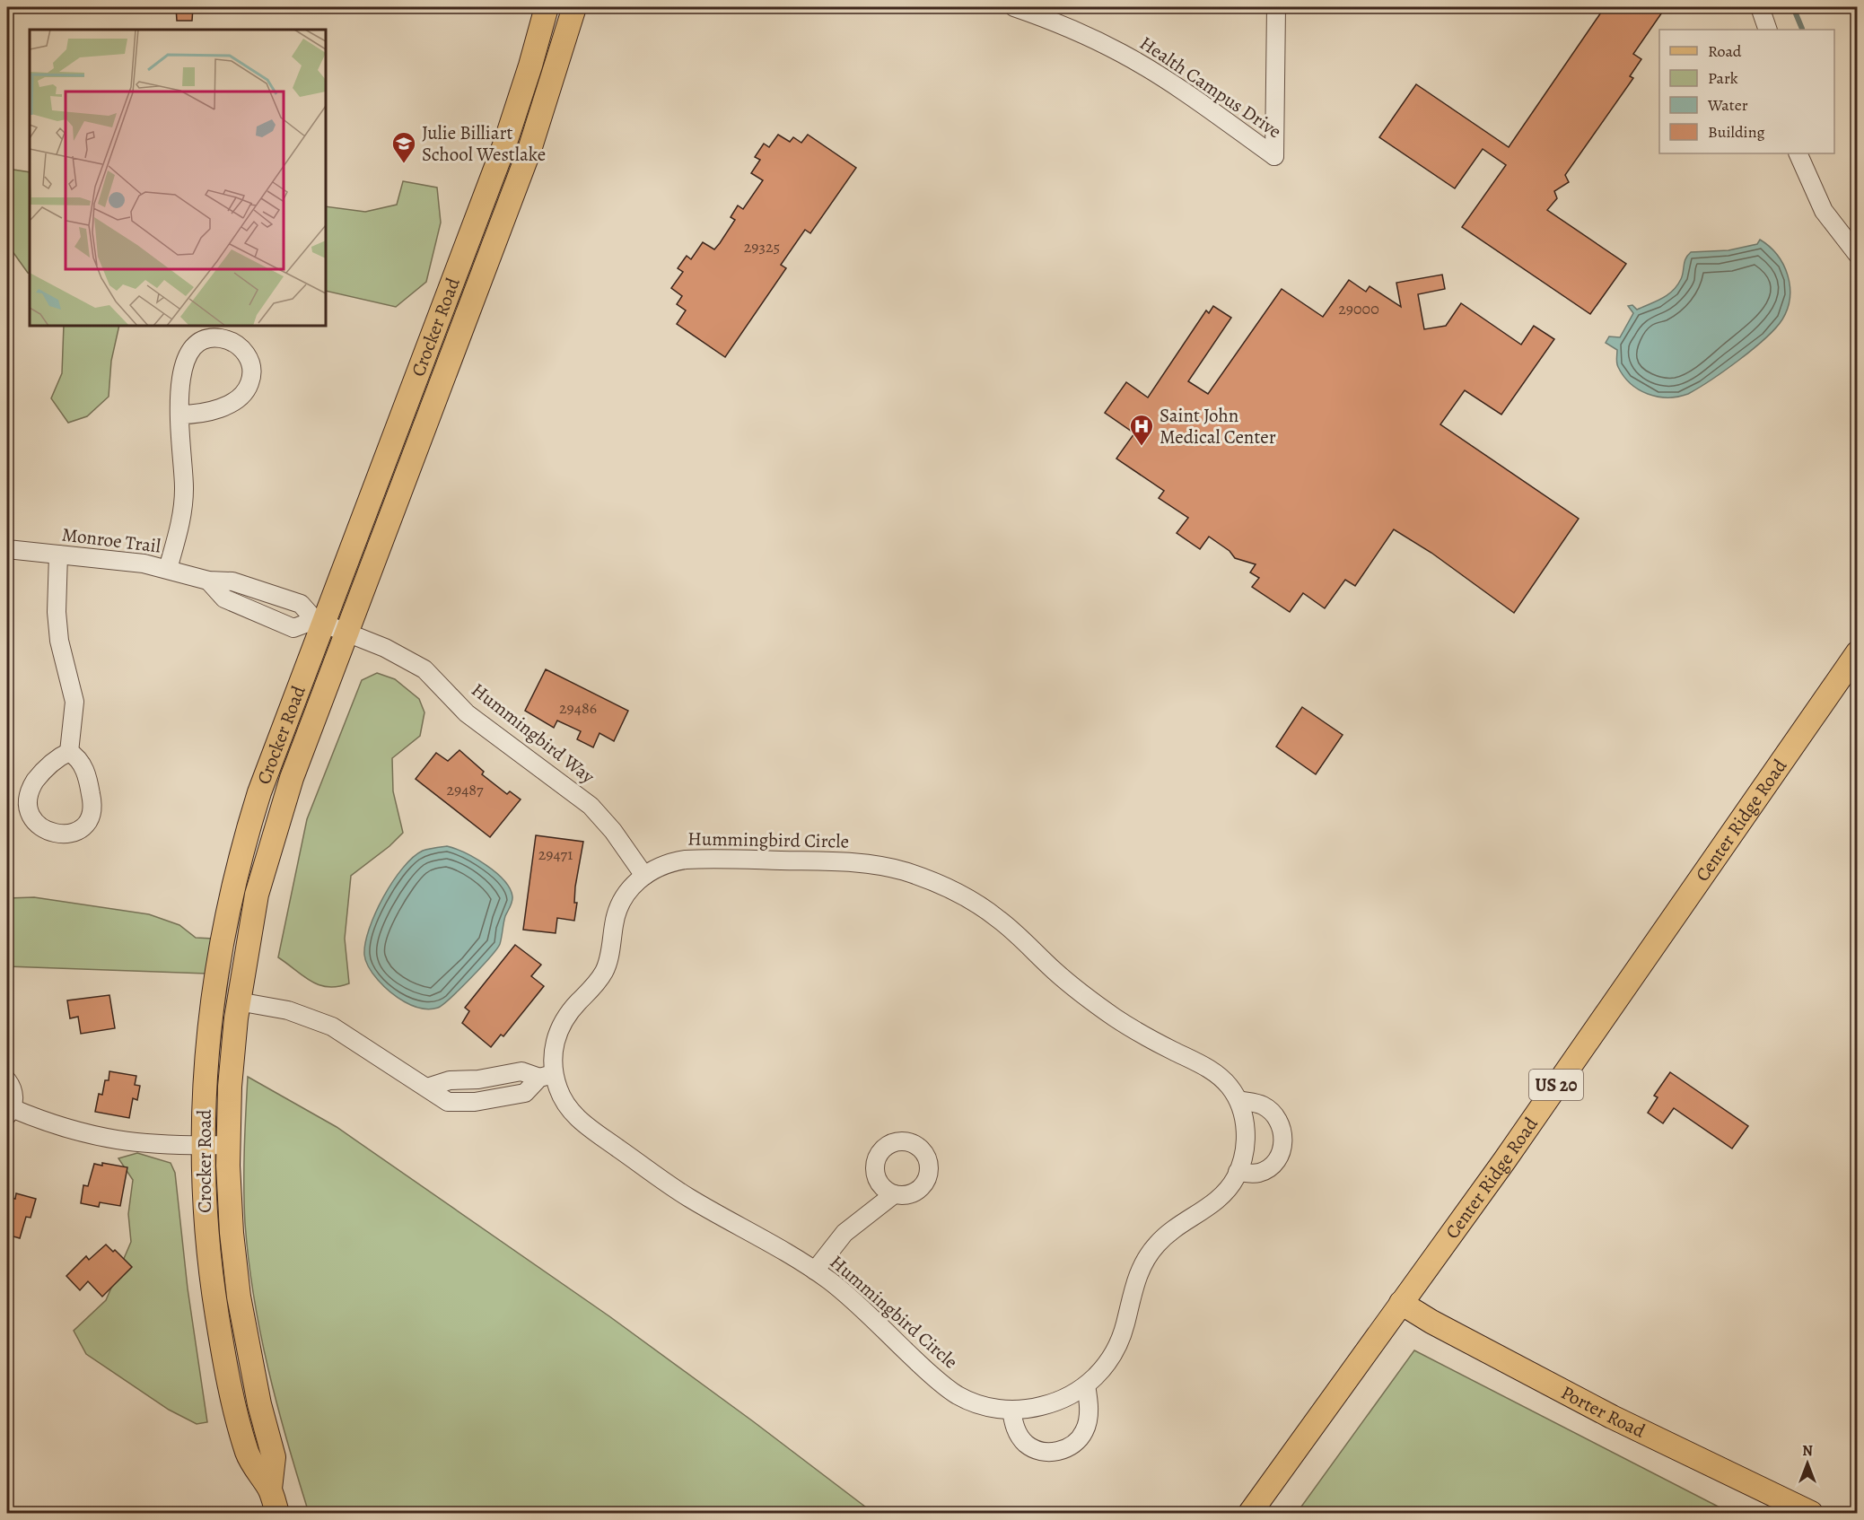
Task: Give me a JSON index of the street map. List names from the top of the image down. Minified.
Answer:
{"streets":{"main road":["Crocker Road","Center Ridge Road","US 20","Porter Road"],"street":["Health Campus Drive","Monroe Trail","Hummingbird Way","Hummingbird Circle"]},"crossings":[["Crocker Road","Monroe Trail"],["Crocker Road","Hummingbird Way"],["Monroe Trail","Hummingbird Way"],["Hummingbird Way","Hummingbird Circle"],["Center Ridge Road","Porter Road"]],"places":{"school or university":["Julie Billiart School Westlake"],"hospital":["Saint John Medical Center"]},"house_numbers":["29325","29000","29486","29487","29471"],"legend":["Road","Park","Water","Building"],"north":"top"}
